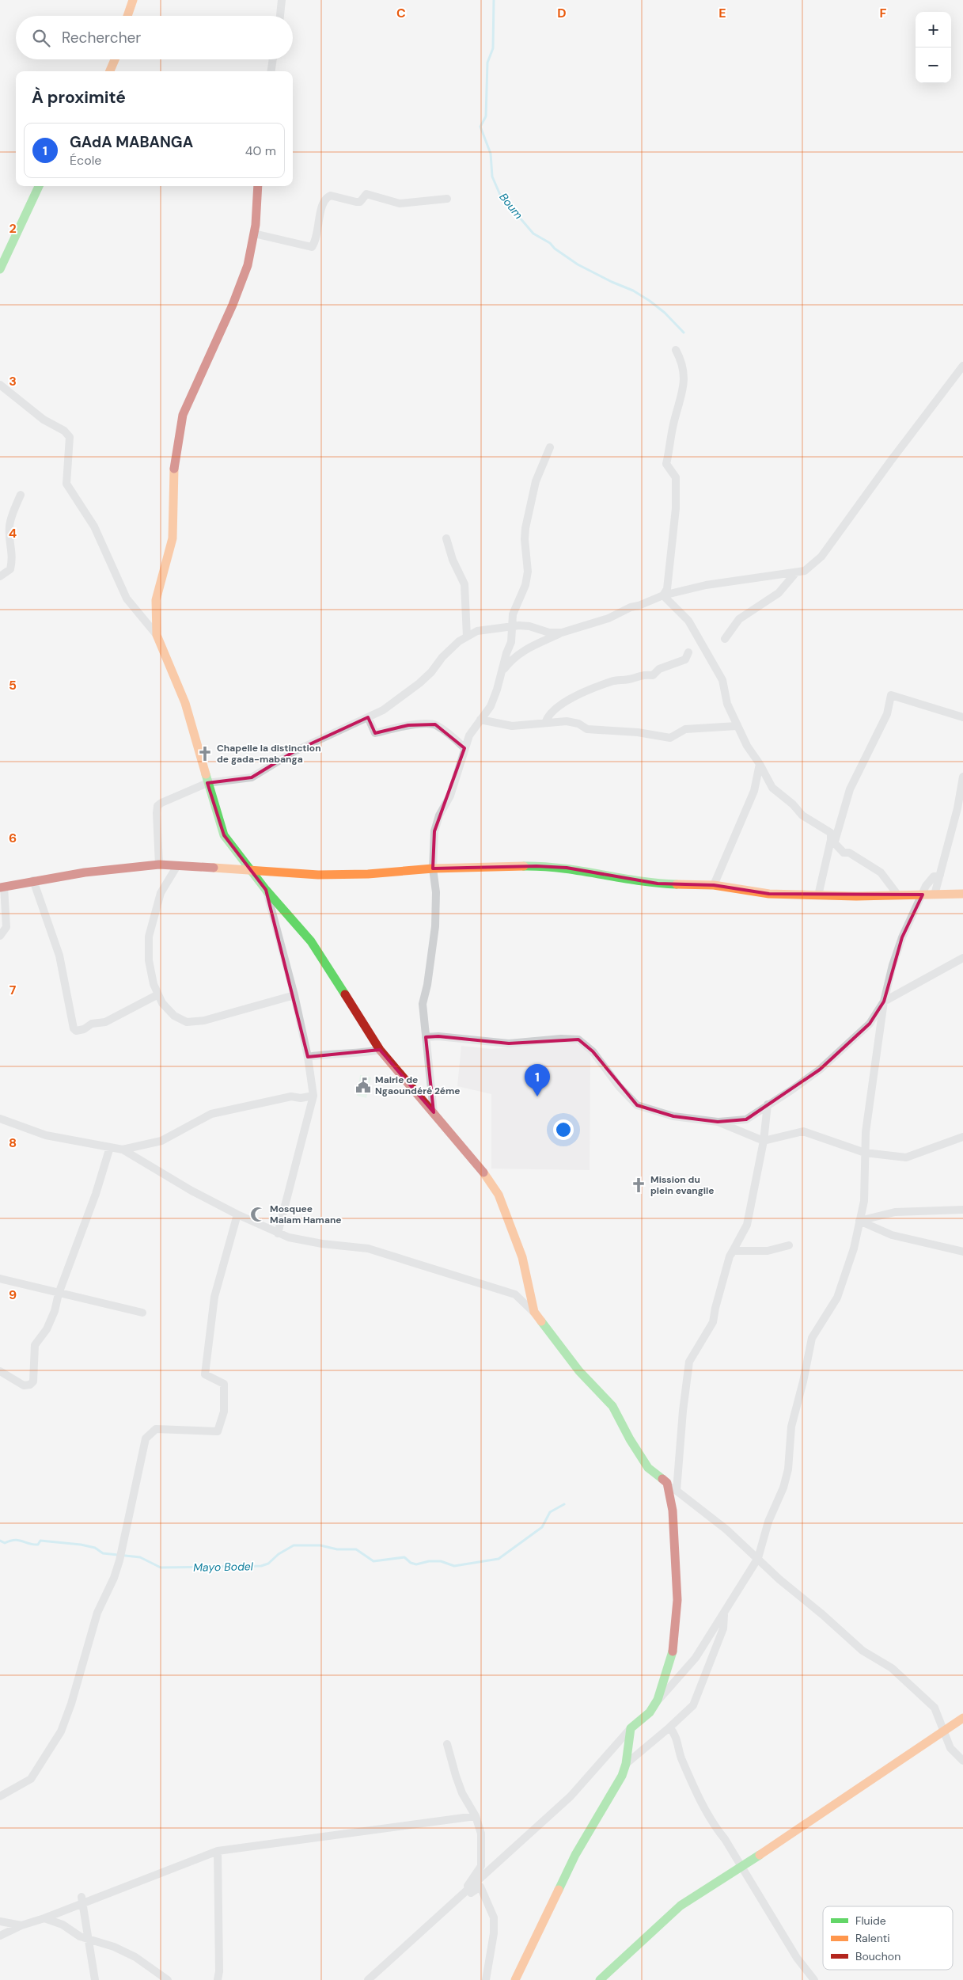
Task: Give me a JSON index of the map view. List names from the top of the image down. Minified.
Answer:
{"water":["Boum","Mayo Bodel"],"places":{"church":["Chapelle la distinction de gada-mabanga","Mission du plein evangile"],"public building":["Mairie de Ngaoundéré 2éme"],"mosque":["Mosquee Malam Hamane"]},"legend":["Fluide","Ralenti","Bouchon"],"page":{"map_buttons":["+","−"],"search":"Rechercher","heading":"À proximité","list":[{"mark":"1","name":"GAdA MABANGA","note":"École","value":"40 m"}],"pins":"1"},"grid":{"columns":["C","D","E","F"],"rows":["2","3","4","5","6","7","8","9"]}}
